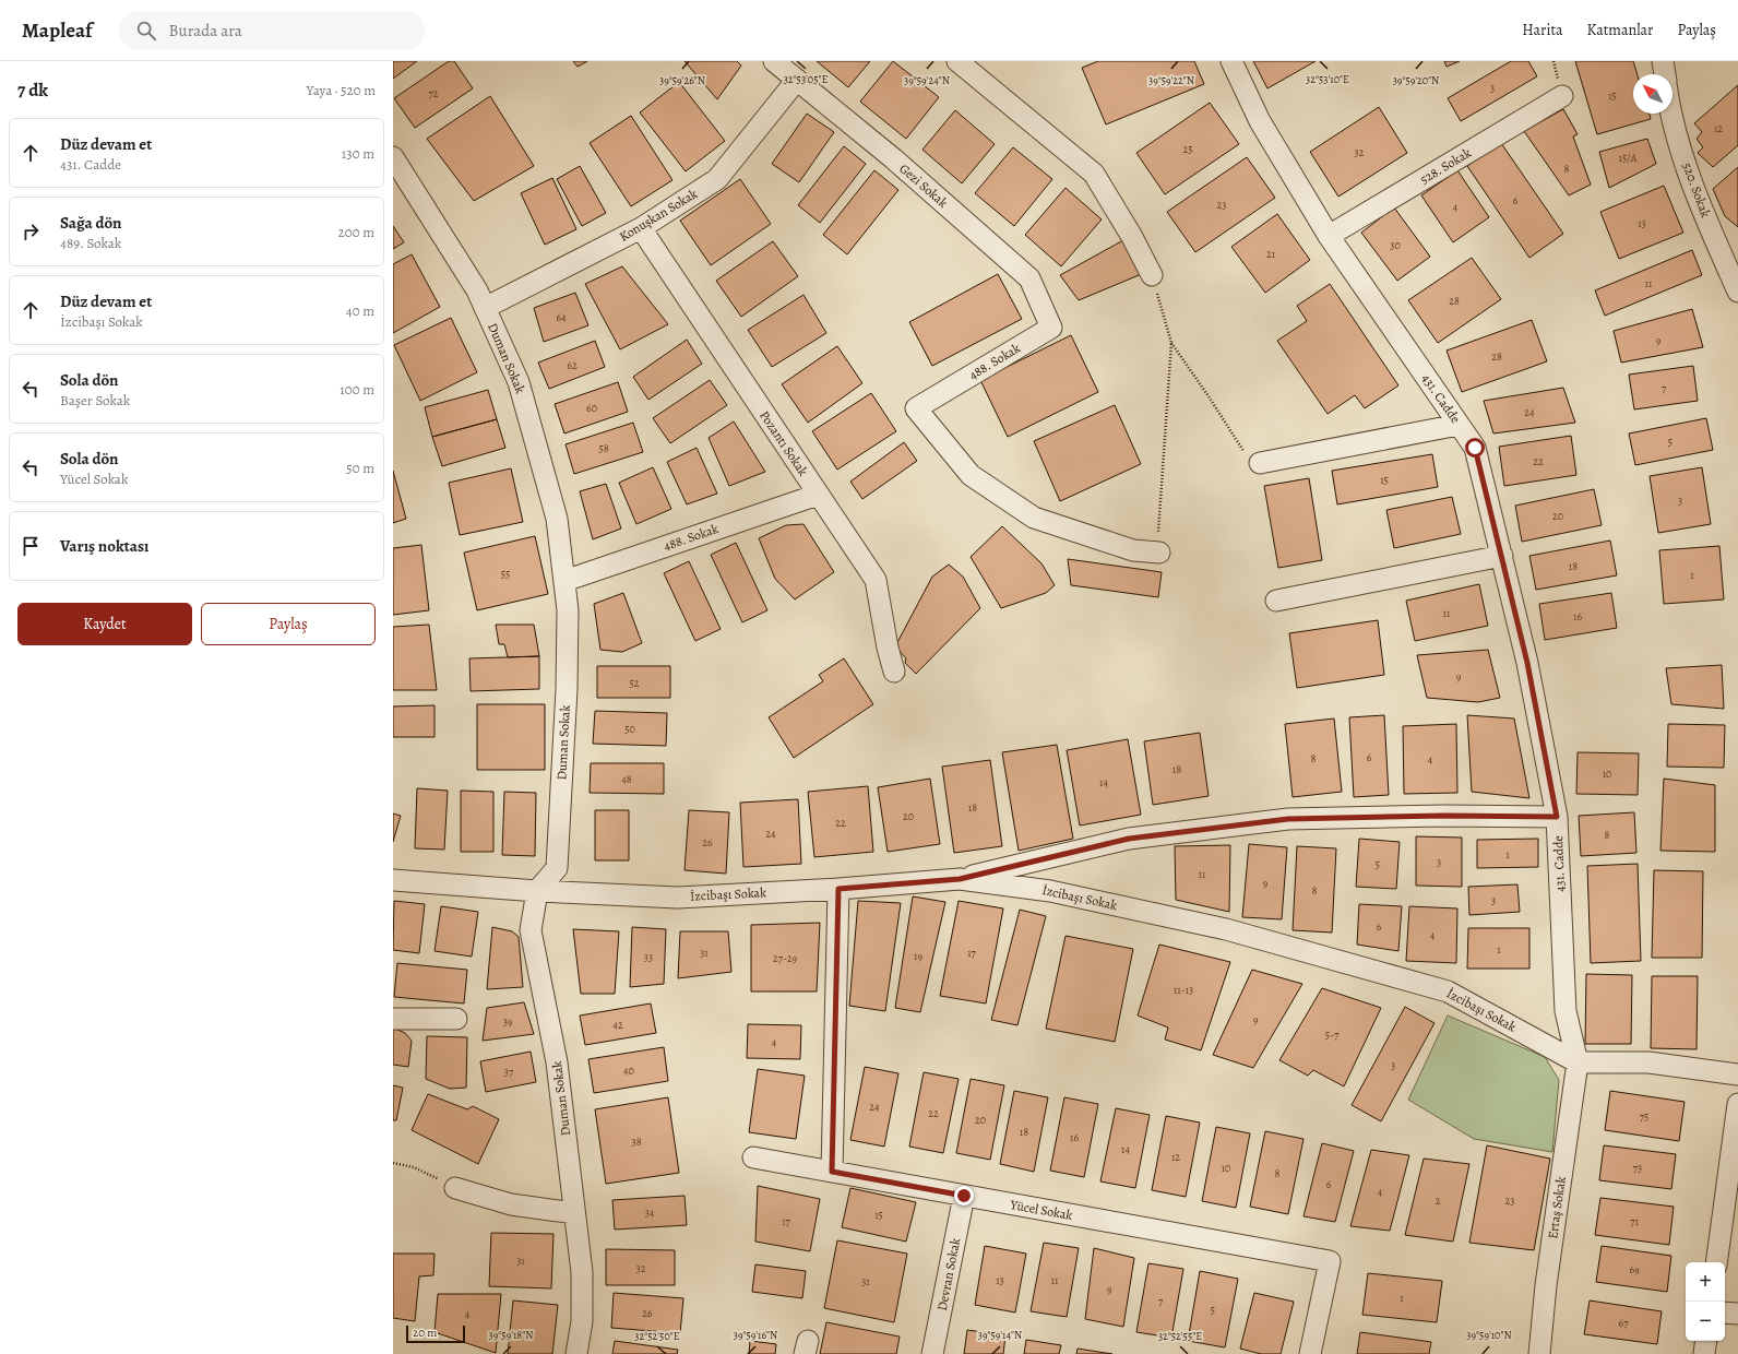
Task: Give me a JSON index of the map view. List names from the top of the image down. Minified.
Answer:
{"streets":{"street":["528. Sokak","Gezi Sokak","520. Sokak","Konuşkan Sokak","Duman Sokak","488. Sokak","431. Cadde","Pozantı Sokak","İzcibaşı Sokak","Ertaş Sokak","Yücel Sokak","Devran Sokak"]},"crossings":[["528. Sokak","431. Cadde"],["Gezi Sokak","Konuşkan Sokak"],["Gezi Sokak","488. Sokak"],["Konuşkan Sokak","Duman Sokak"],["Konuşkan Sokak","Pozantı Sokak"],["Duman Sokak","488. Sokak"],["Duman Sokak","İzcibaşı Sokak"],["488. Sokak","Pozantı Sokak"],["431. Cadde","İzcibaşı Sokak"],["431. Cadde","Ertaş Sokak"],["İzcibaşı Sokak","Ertaş Sokak"],["Yücel Sokak","Devran Sokak"]],"house_numbers":["3","72","15","12","25","32","15/A","8","6","23","4","13","30","21","11","28","64","9","28","62","7","60","24","5","58","22","15","3","20","18","55","1","11","16","9","52","50","6","8","4","18","10","48","14","18","20","22","24","8","26","1","3","5","11","9","8","3","6","4","1","31","17","19","33","27-29","11-13","9","39","42","5-7","4","3","40","37","24","22","75","20","18","16","38","14","12","10","73","8","6","4","2","23","34","15","17","71","31","32","69","13","11","31","9","1","7","5","26","4","67"],"scale_bar":"20 m","north":"top left","page":{"header":"Mapleaf","search":"Burada ara","nav":["Harita","Katmanlar","Paylaş"],"heading":["7 dk","Yaya · 520 m"],"list":[["Düz devam et","431. Cadde","130 m"],["Sağa dön","489. Sokak","200 m"],["Düz devam et","İzcibaşı Sokak","40 m"],["Sola dön","Başer Sokak","100 m"],["Sola dön","Yücel Sokak","50 m"],"Varış noktası"],"buttons":["Kaydet","Paylaş"],"map_buttons":["+","−"],"scale":"20 m"},"coordinates":["32°53'05\"E","32°53'10\"E","39°59'26\"N","39°59'24\"N","39°59'22\"N","39°59'20\"N","39°59'18\"N","39°59'16\"N","39°59'14\"N","39°59'10\"N","32°52'50\"E","32°52'55\"E"]}
